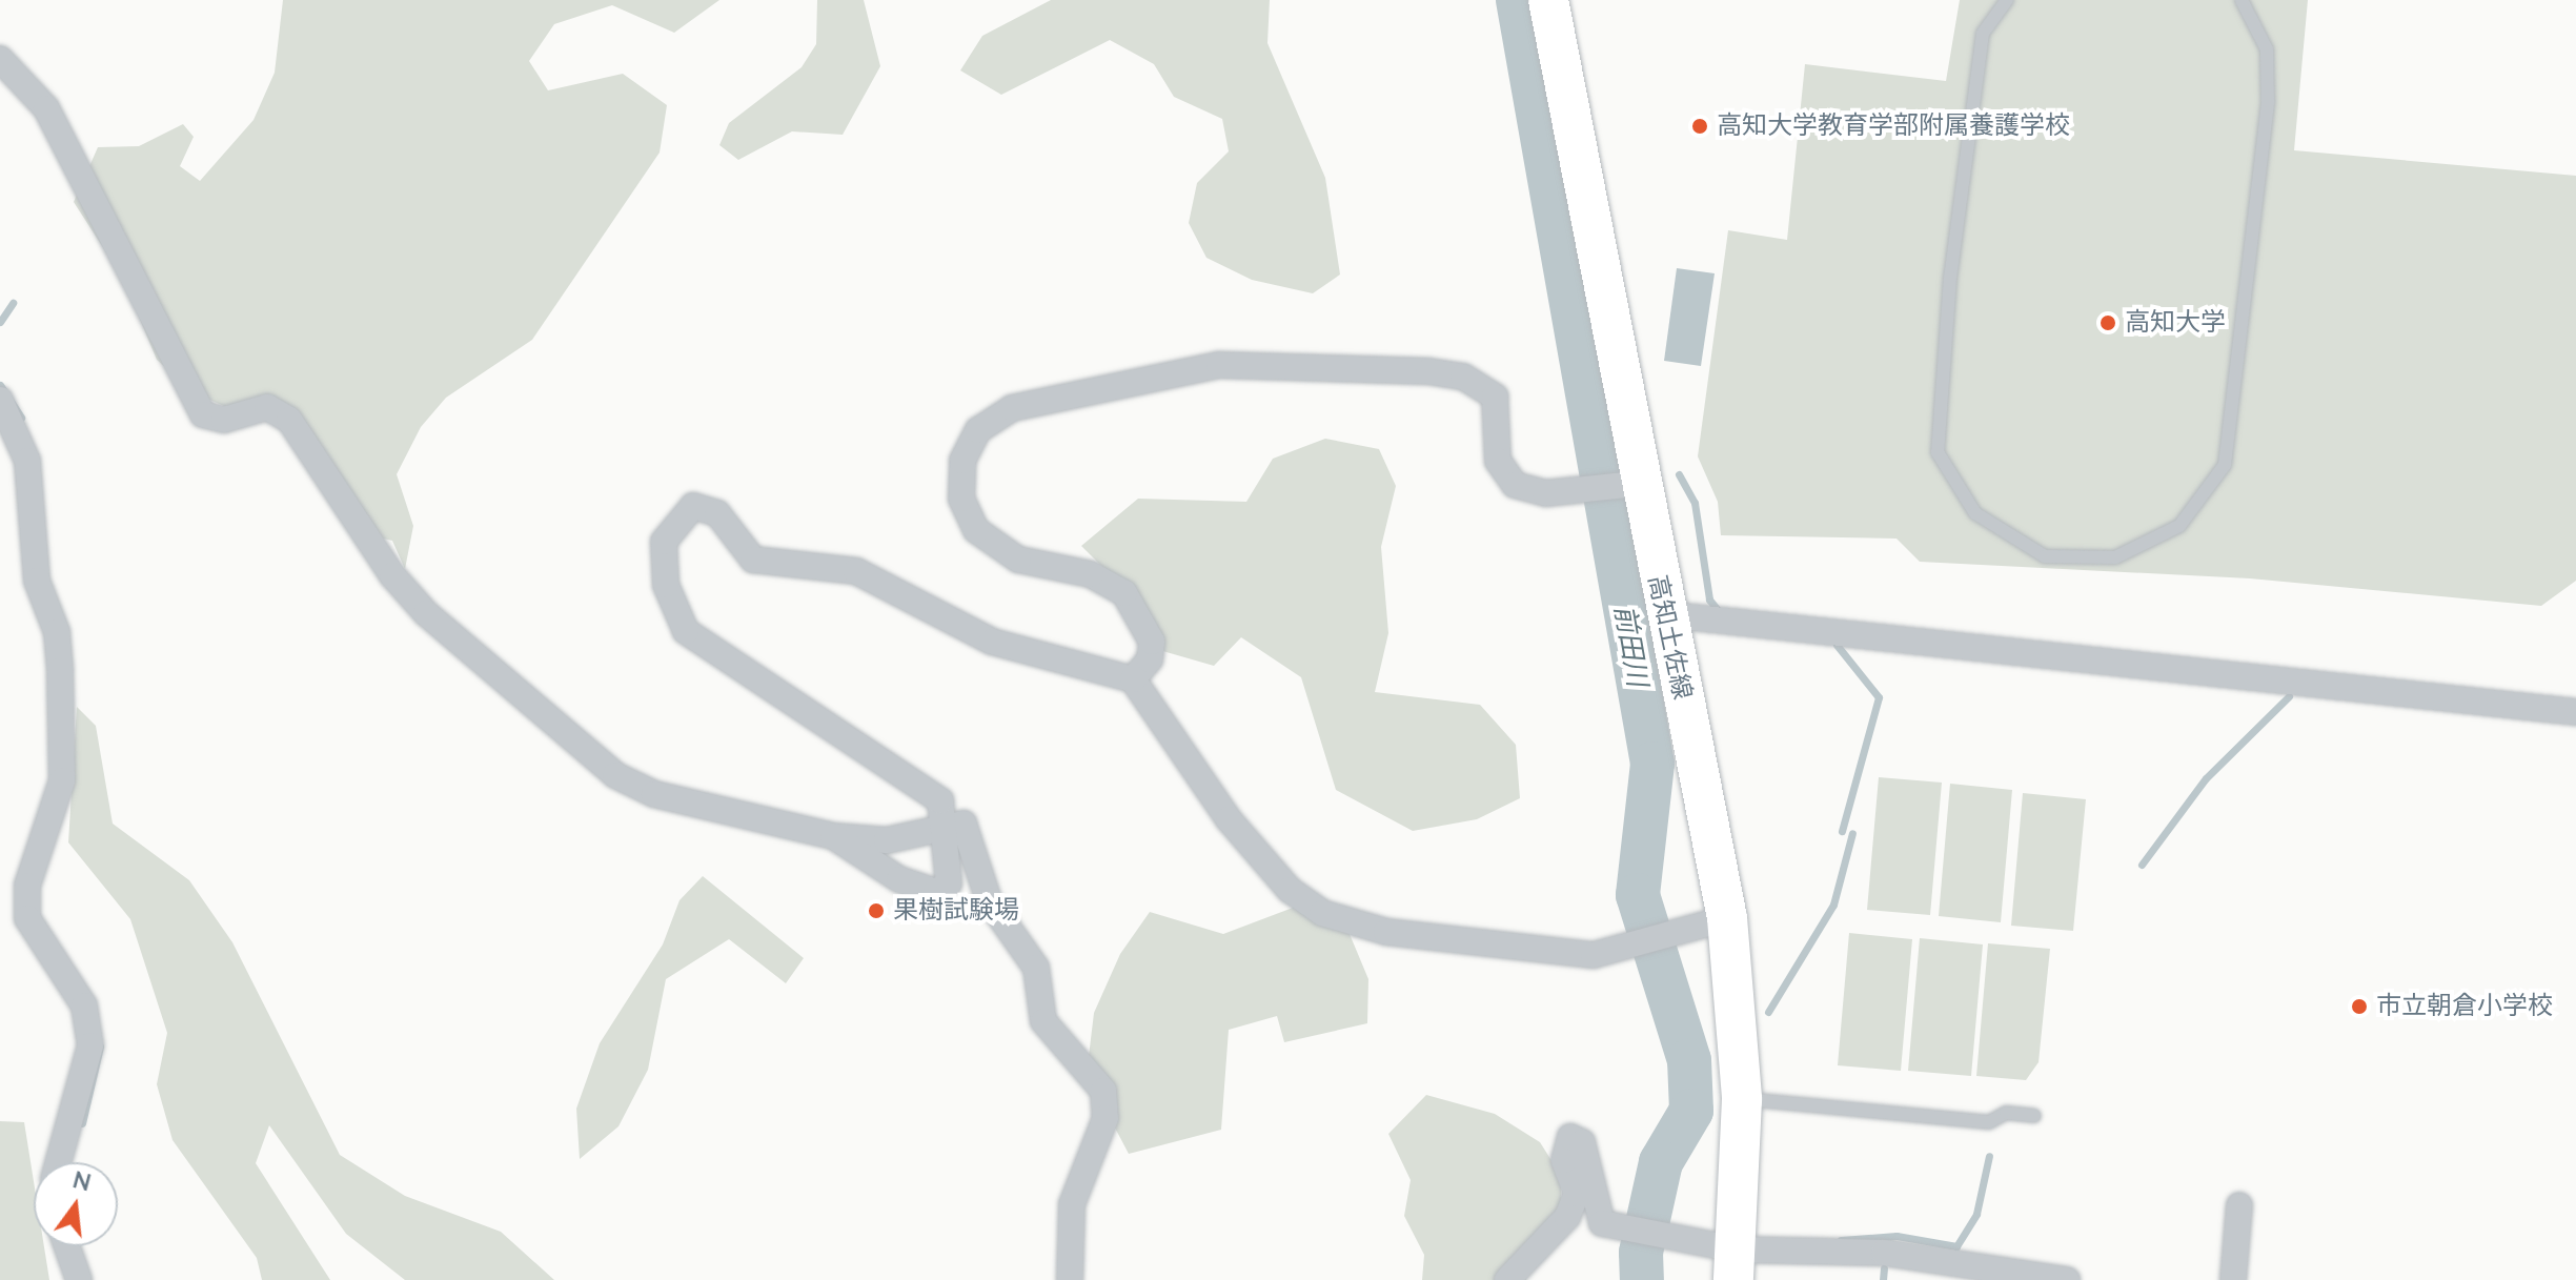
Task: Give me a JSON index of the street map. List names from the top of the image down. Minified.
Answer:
{"streets":{"main road":["高知土佐線"]},"water":["前田川"],"places":["高知大学教育学部附属養護学校","高知大学","果樹試験場","市立朝倉小学校"],"north":"top"}
